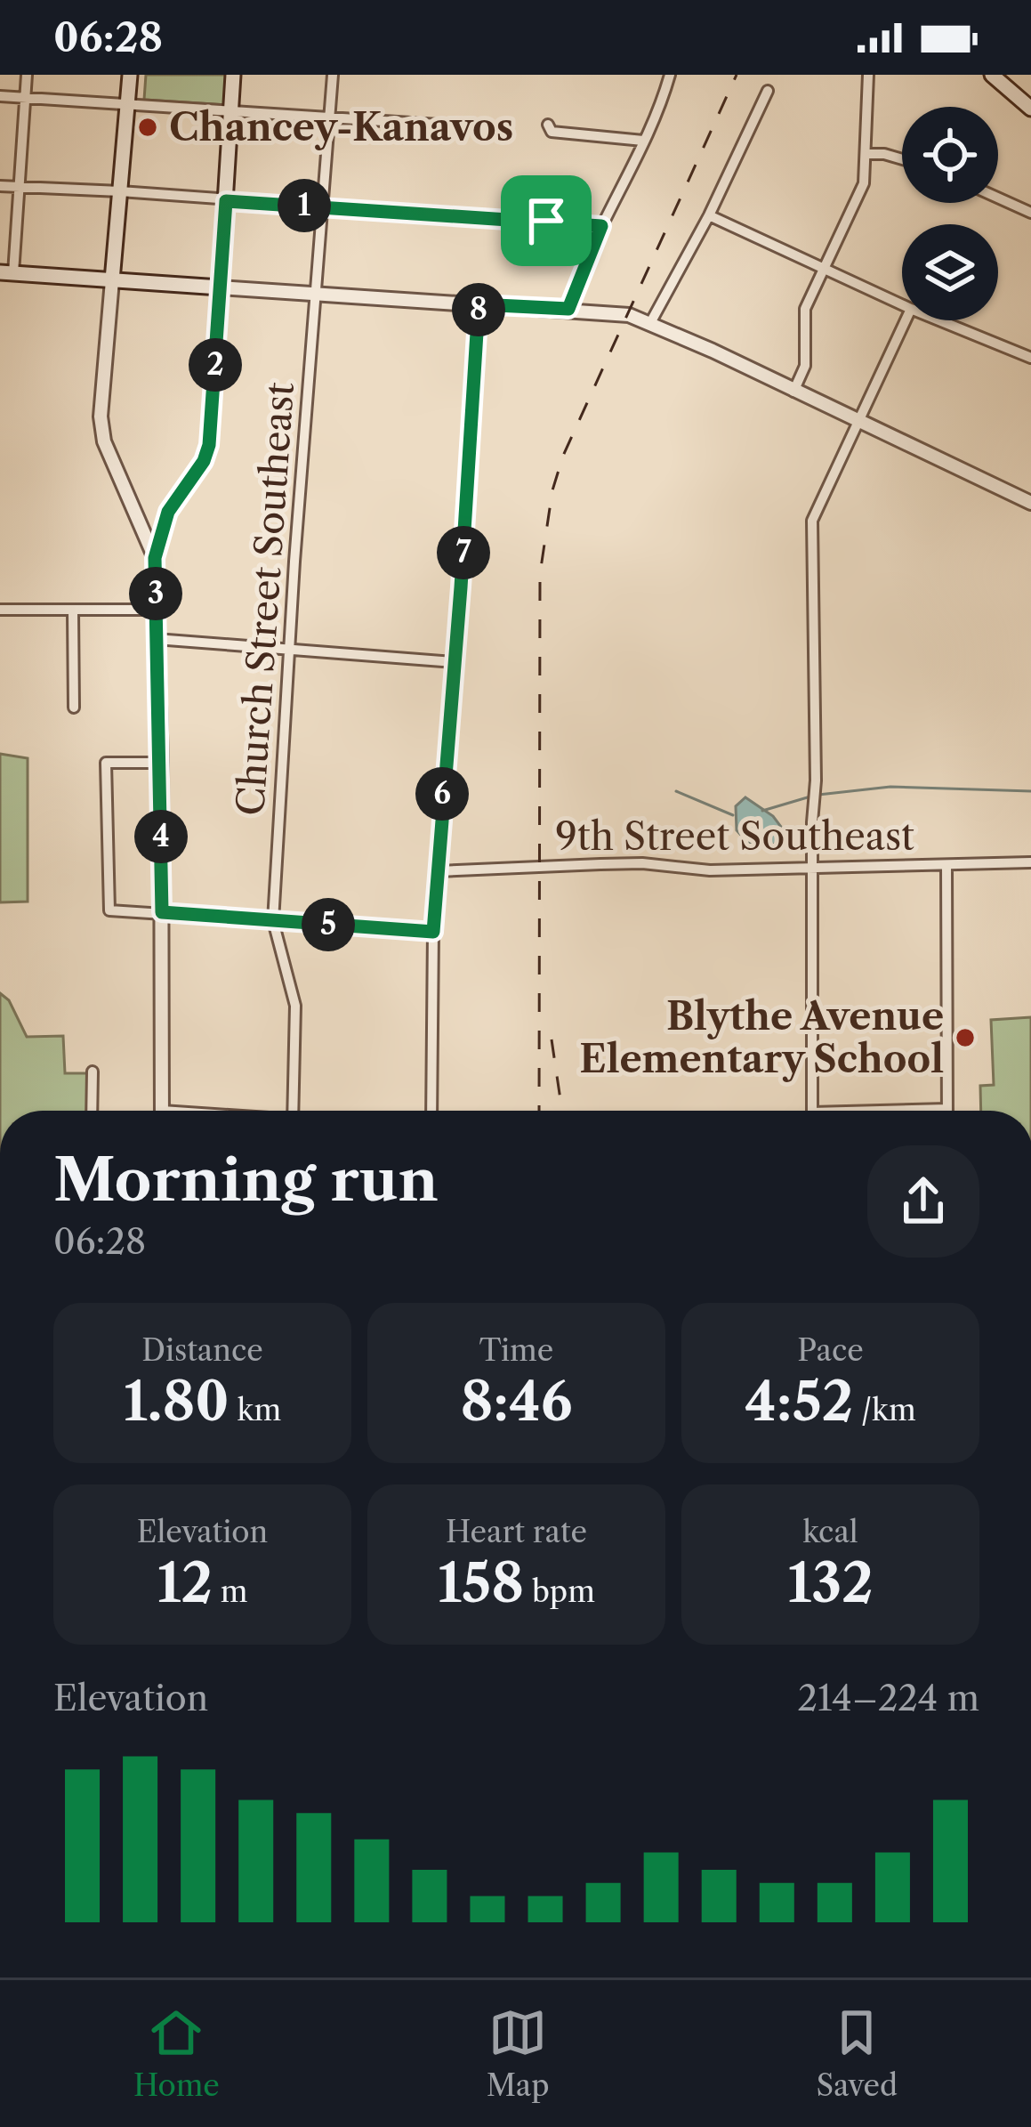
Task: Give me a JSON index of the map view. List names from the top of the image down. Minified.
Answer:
{"streets":{"street":["Church Street Southeast","9th Street Southeast"]},"places":["Chancey-Kanavos","Blythe Avenue Elementary School"],"page":{"status":"06:28","pins":["1","8","2","7","3","6","4","5"],"heading":["Morning run","06:28"],"stats":[["Distance","1.80 km"],["Time","8:46"],["Pace","4:52 /km"],["Elevation","12 m"],["Heart rate","158 bpm"],["kcal","132"]],"chart":["Elevation","214–224 m"],"tabs":["Home","Map","Saved"]}}
